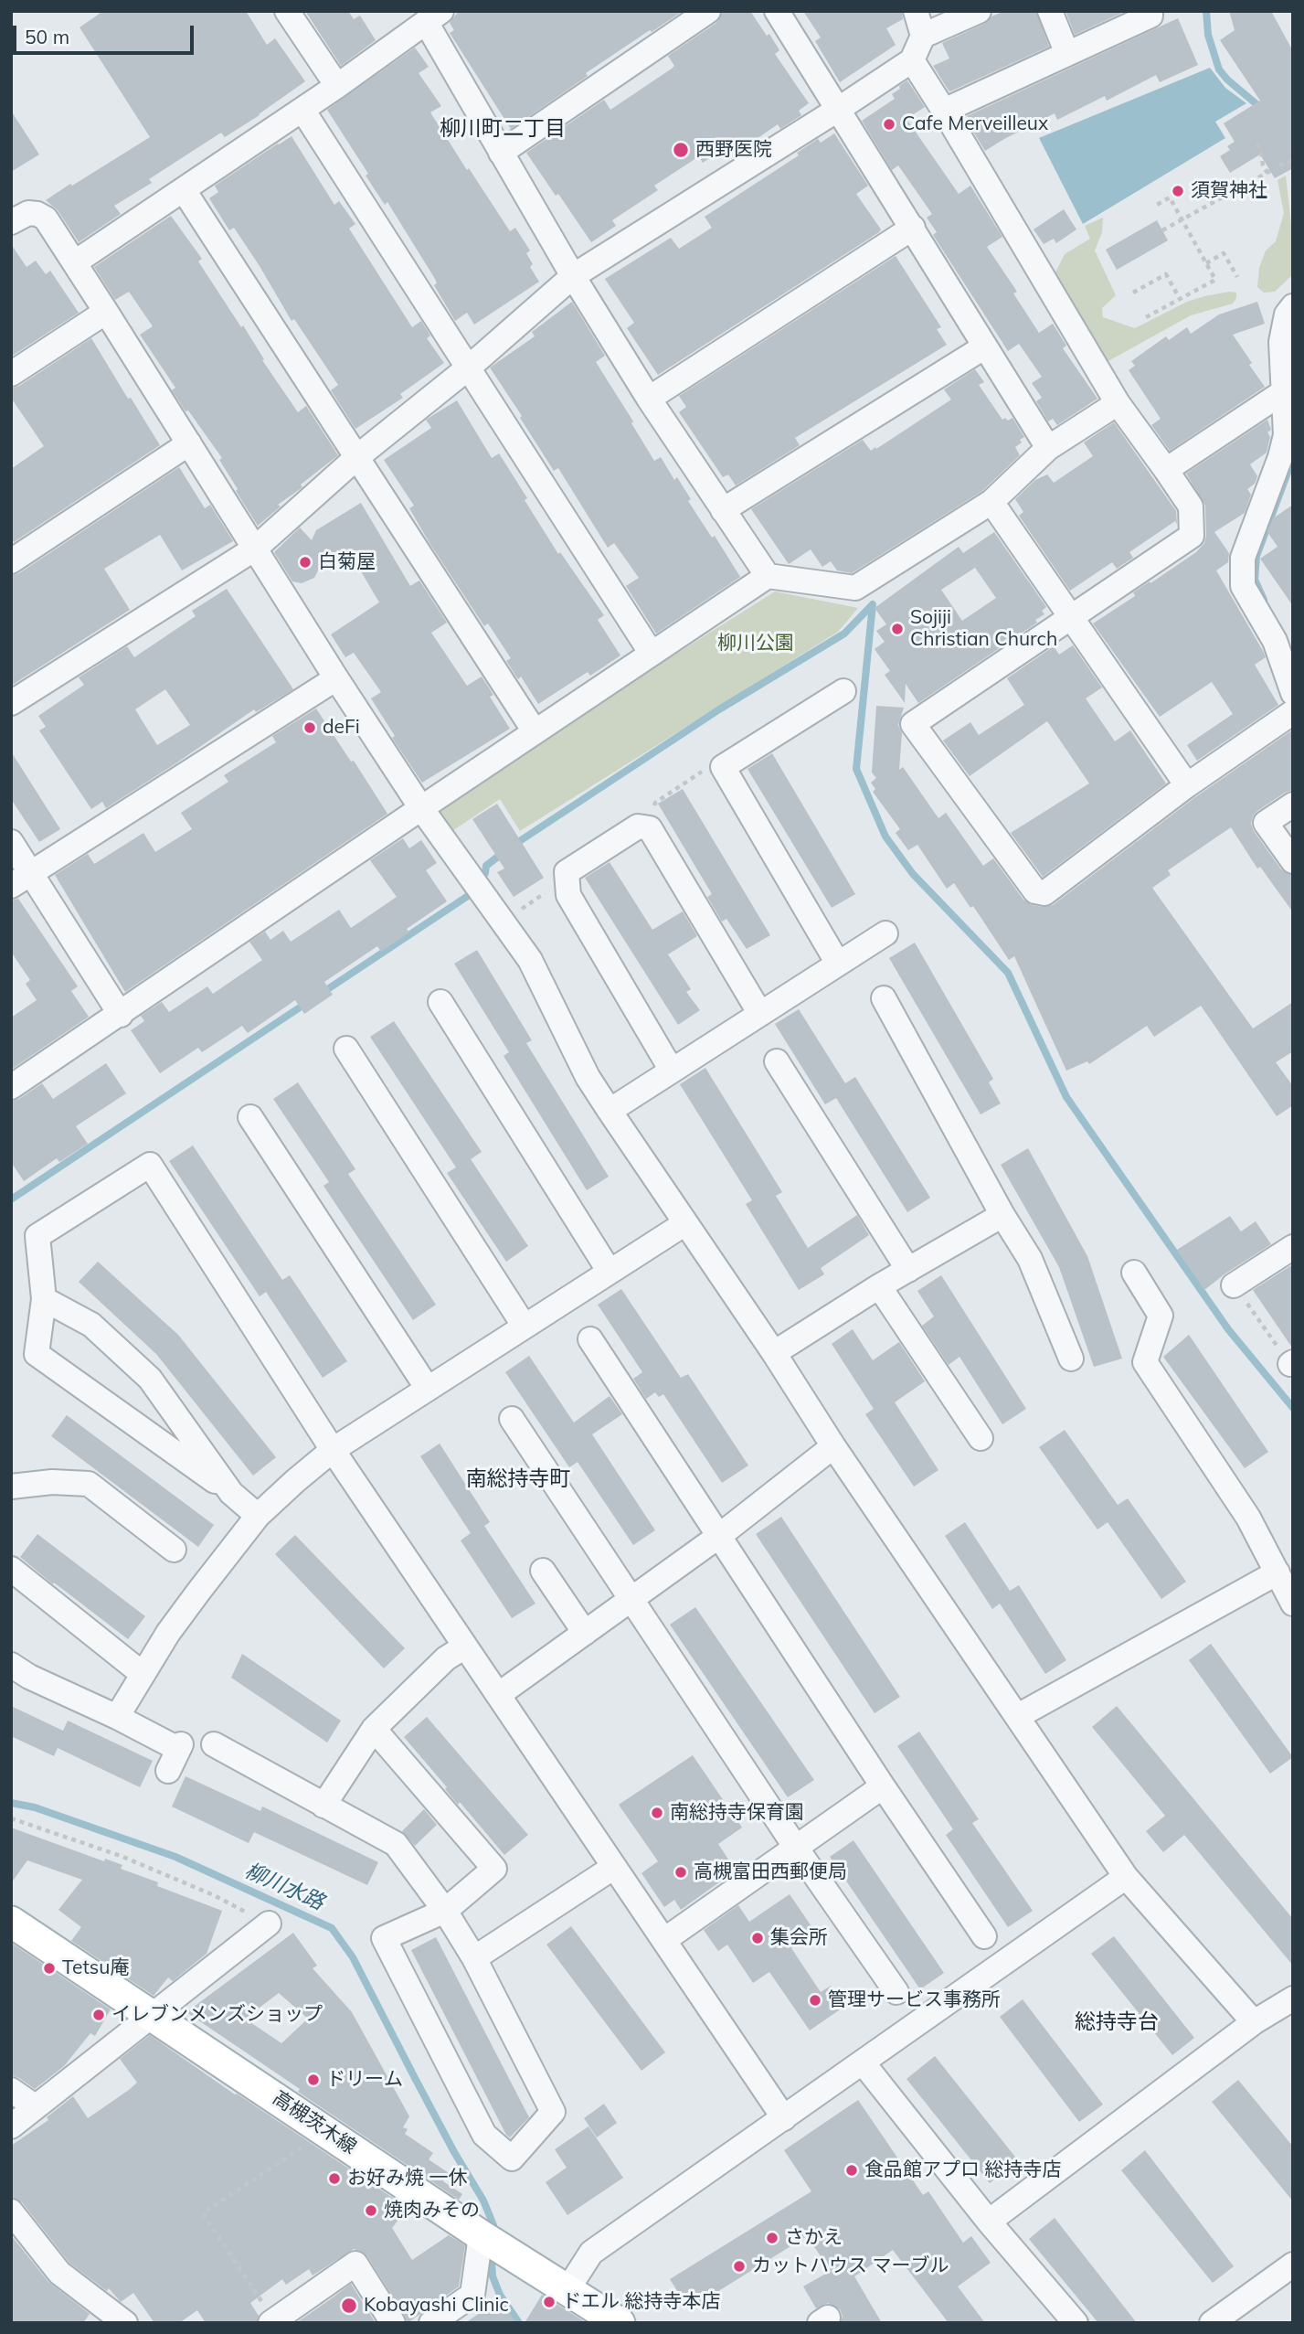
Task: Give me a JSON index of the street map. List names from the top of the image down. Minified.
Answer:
{"streets":{"main road":["高槻茨木線"]},"districts":["柳川町二丁目","南総持寺町","総持寺台"],"water":["柳川水路"],"parks":["柳川公園"],"places":["Cafe Merveilleux","西野医院","須賀神社","白菊屋","Sojiji Christian Church","deFi","南総持寺保育園","高槻富田西郵便局","集会所","Tetsu庵","管理サービス事務所","イレブンメンズショップ","ドリーム","食品館アプロ 総持寺店","お好み焼 一休","焼肉みその","さかえ","カットハウス マーブル","ドエル 総持寺本店","Kobayashi Clinic"],"scale_bar":"50 m"}
